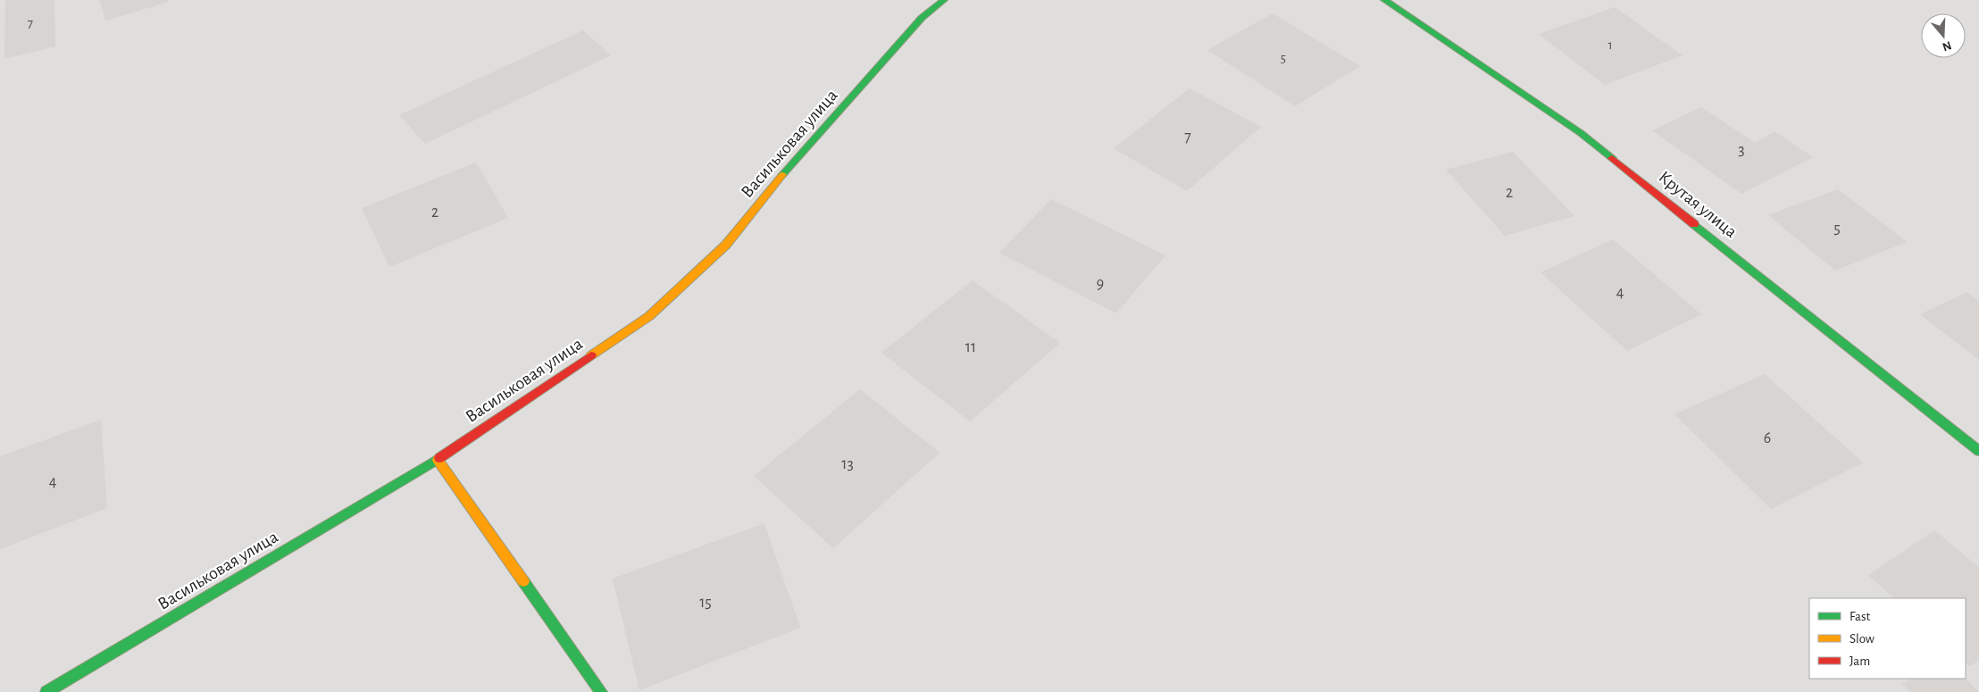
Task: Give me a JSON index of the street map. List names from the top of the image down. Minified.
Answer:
{"streets":{"street":["Васильковая улица","Крутая улица"]},"house_numbers":["7","1","5","7","3","2","2","5","9","4","11","6","13","4","15"],"legend":["Fast","Slow","Jam"],"north":"bottom"}
